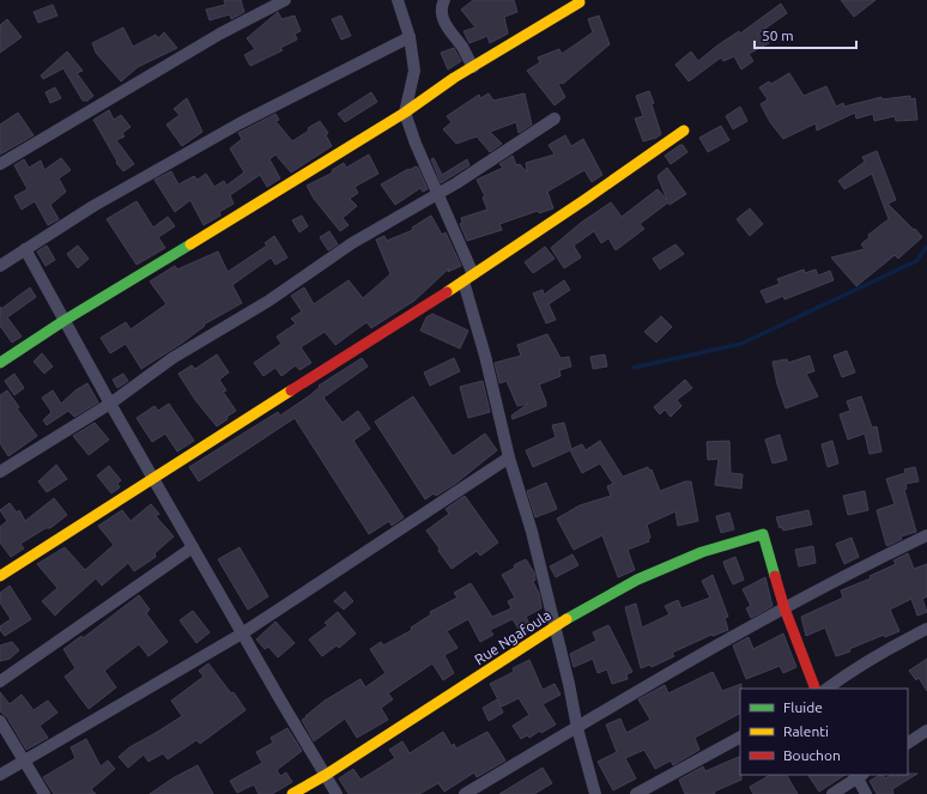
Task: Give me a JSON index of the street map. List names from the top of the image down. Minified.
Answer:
{"streets":{"street":["Rue Ngafoula"]},"legend":["Fluide","Ralenti","Bouchon"],"scale_bar":"50 m"}
